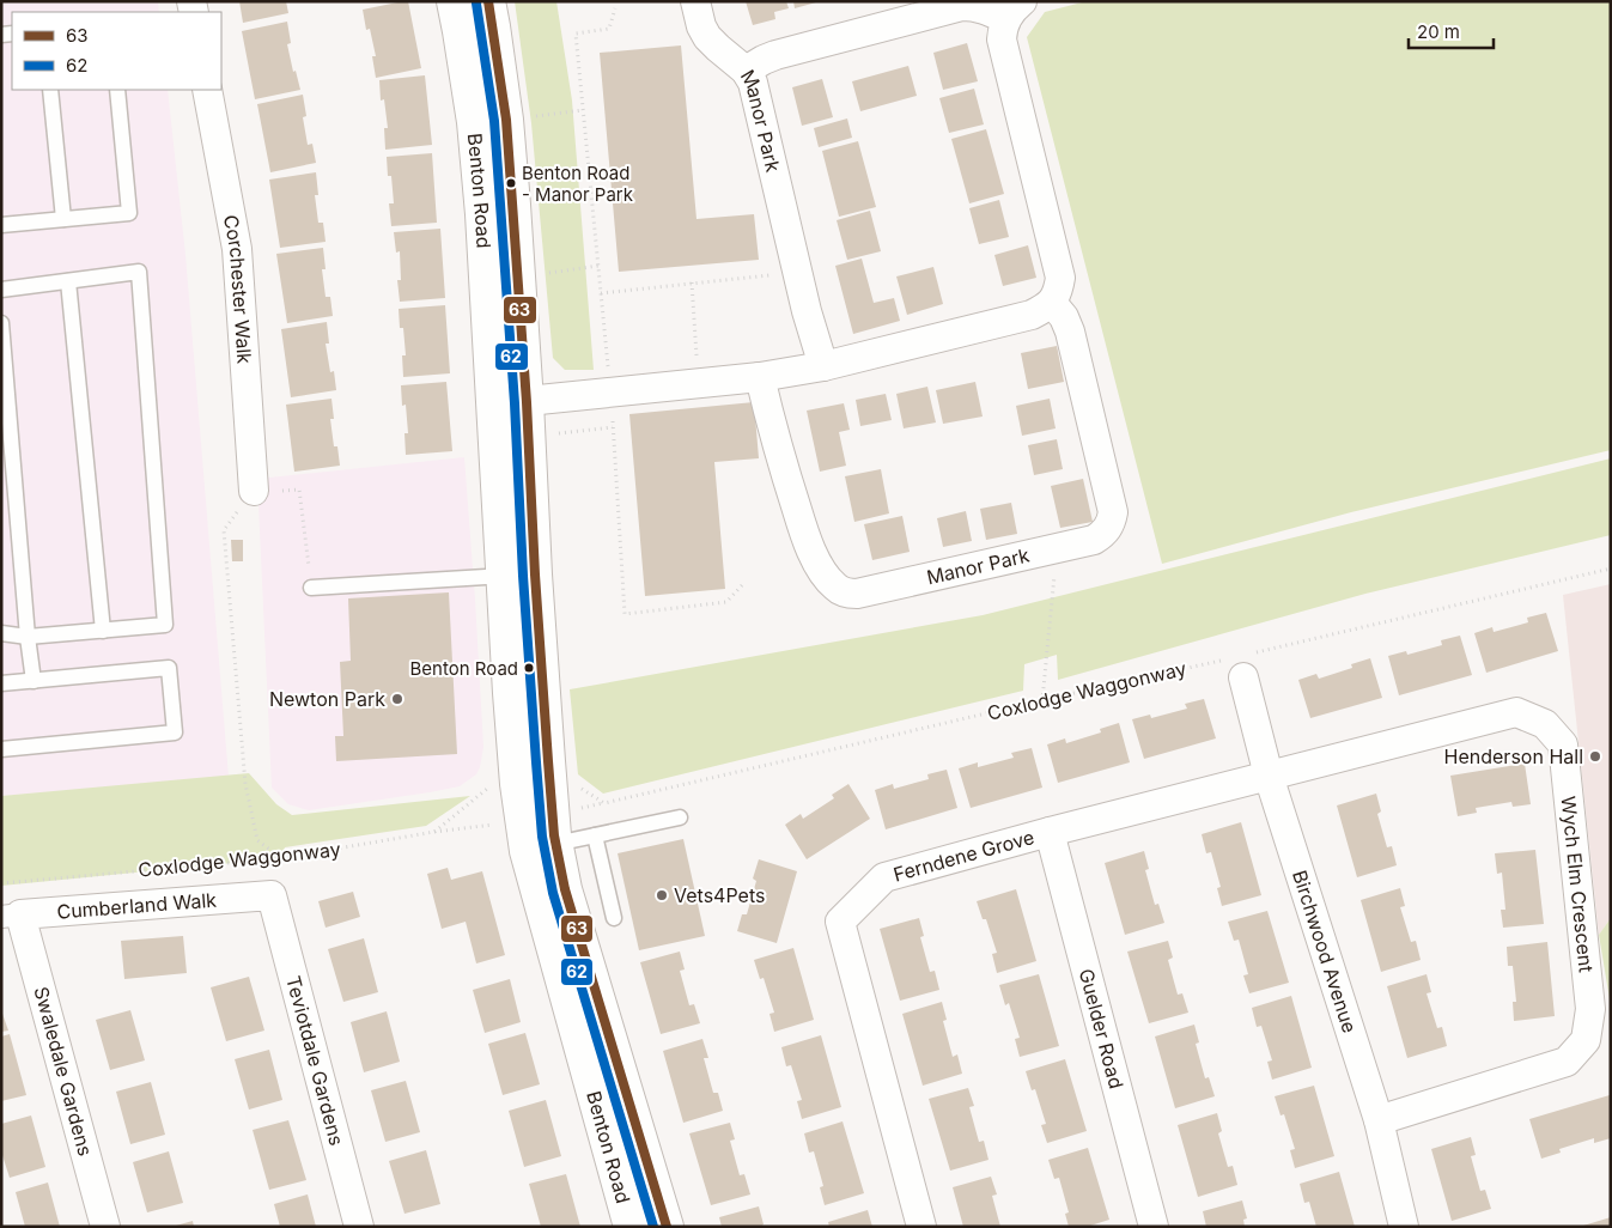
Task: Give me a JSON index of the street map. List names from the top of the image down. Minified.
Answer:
{"streets":{"main road":["Benton Road"],"street":["Manor Park","Corchester Walk","Ferndene Grove","Wych Elm Crescent","Cumberland Walk","Birchwood Avenue","Guelder Road","Teviotdale Gardens","Swaledale Gardens"],"path":["Coxlodge Waggonway"]},"crossings":[["Coxlodge Waggonway","Birchwood Avenue"],["Ferndene Grove","Wych Elm Crescent"],["Ferndene Grove","Birchwood Avenue"],["Ferndene Grove","Guelder Road"],["Wych Elm Crescent","Birchwood Avenue"],["Cumberland Walk","Teviotdale Gardens"],["Cumberland Walk","Swaledale Gardens"]],"places":["Benton Road - Manor Park","Benton Road","Newton Park","Henderson Hall","Vets4Pets"],"lines":["transit line 63","transit line 62"],"legend":["63","62"],"scale_bar":"20 m"}
